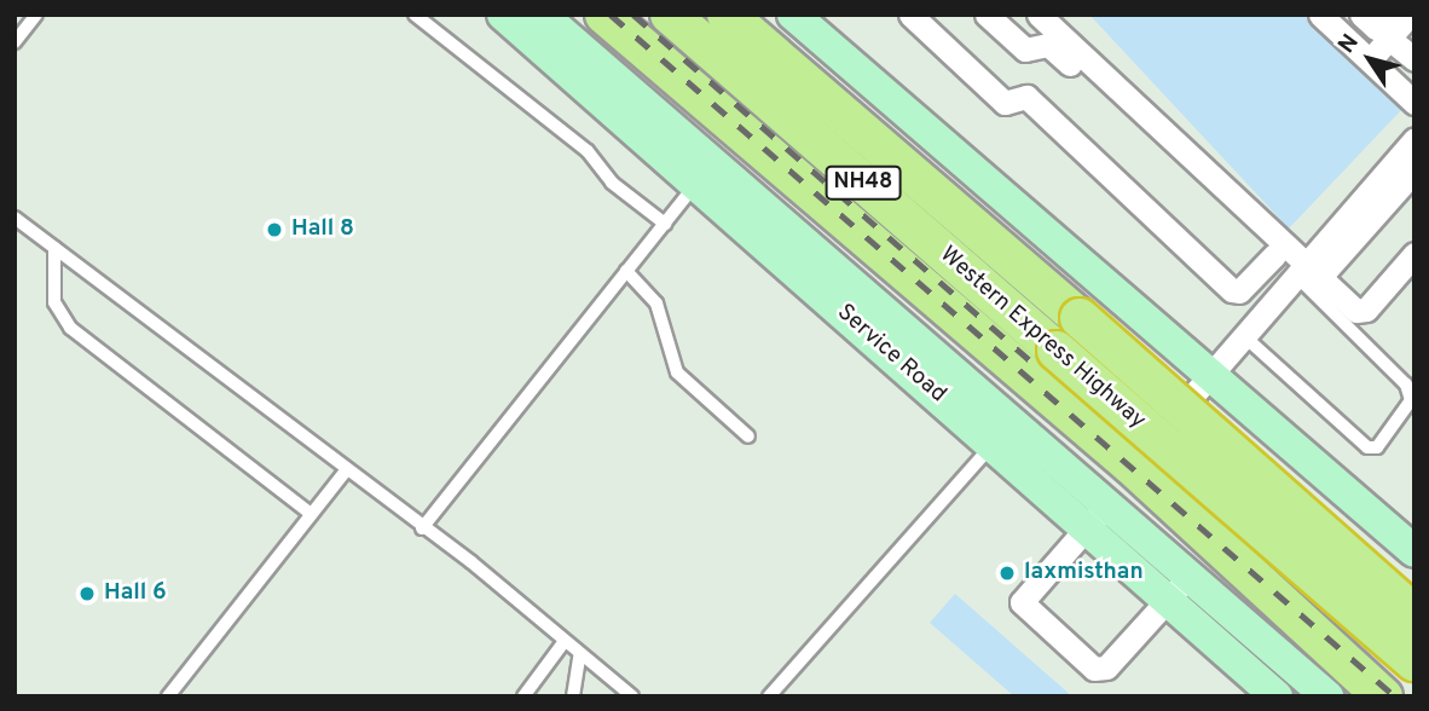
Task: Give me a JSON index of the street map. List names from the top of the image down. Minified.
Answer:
{"streets":{"highway":["NH48","Western Express Highway"],"main road":["Service Road"]},"places":["Hall 8","laxmisthan","Hall 6"],"north":"top left"}
